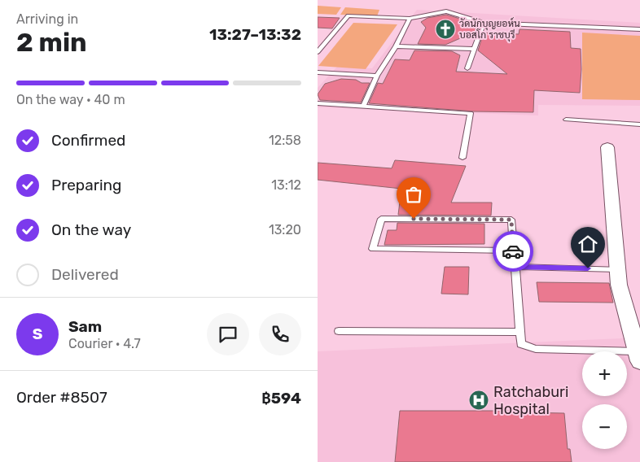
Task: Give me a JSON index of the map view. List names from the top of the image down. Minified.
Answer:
{"places":{"church":["วัดนักบุญยอห์น บอสโก ราชบุรี"],"hospital":["Ratchaburi Hospital"]},"page":{"heading":["2 min","Arriving in","13:27–13:32"],"panel":["Sam","Courier · 4.7","Order #8507","฿594"],"bar":"On the way · 40 m","list":[["Confirmed","12:58"],["Preparing","13:12"],["On the way","13:20"],"Delivered"],"round":"S","map_buttons":["+","−"]}}
